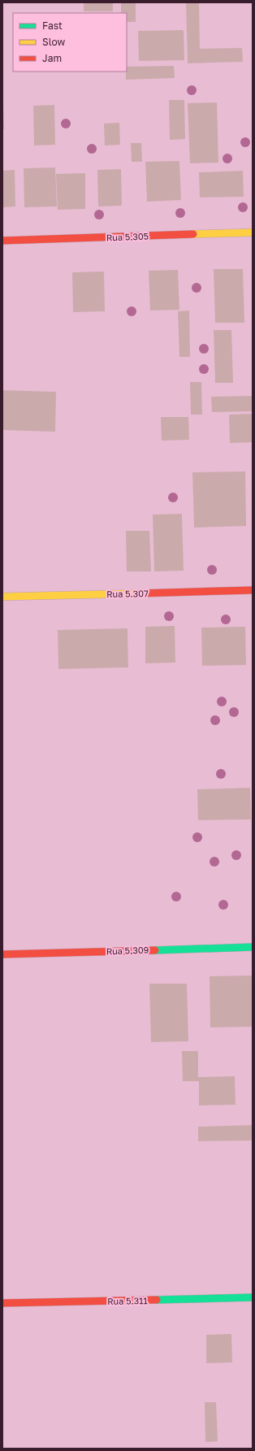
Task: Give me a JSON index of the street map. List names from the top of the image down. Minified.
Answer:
{"streets":{"street":["Rua 5.305","Rua 5.307","Rua 5.309","Rua 5.311"]},"legend":["Fast","Slow","Jam"]}
